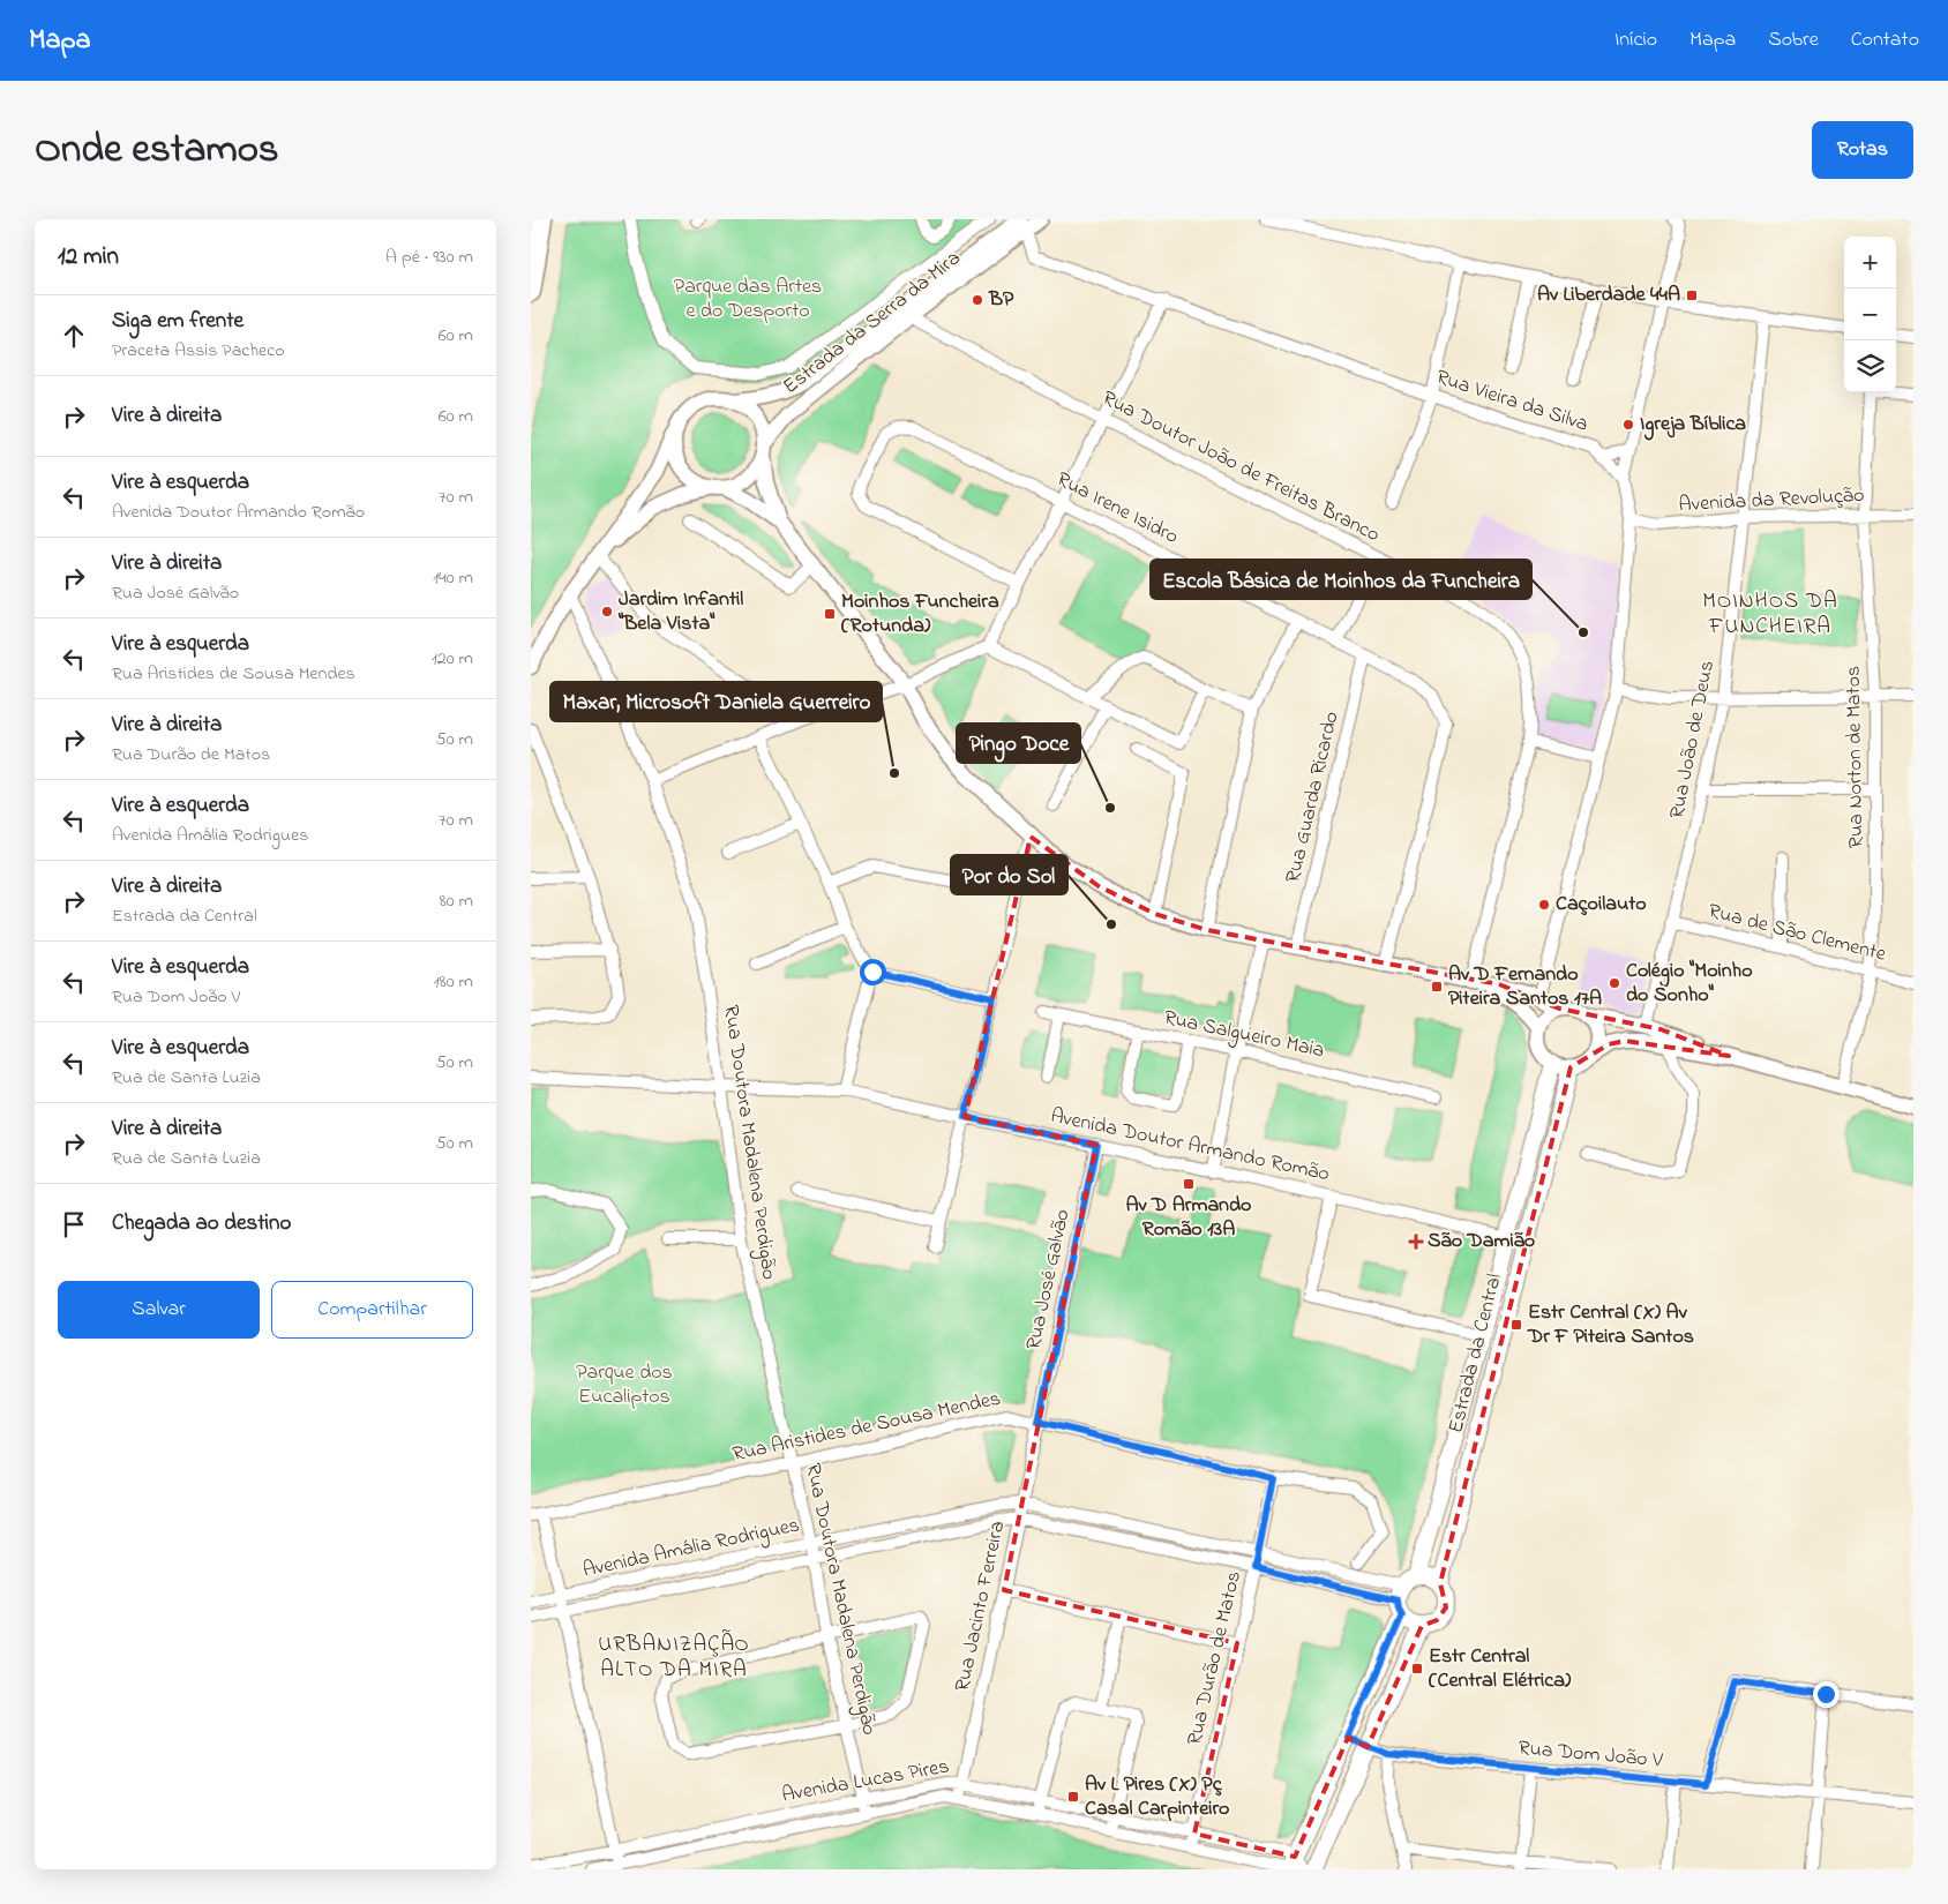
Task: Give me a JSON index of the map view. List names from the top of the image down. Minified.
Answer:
{"streets":{"main road":["Estrada da Central"],"street":["Estrada da Serra da Mira","Rua Vieira da Silva","Rua Doutor João de Freitas Branco","Avenida da Revolução","Rua Irene Isidro","Rua João de Deus","Rua Norton de Matos","Rua Guarda Ricardo","Rua de São Clemente","Rua Salgueiro Maia","Rua Doutora Madalena Perdigão","Avenida Doutor Armando Romão","Rua José Galvão","Rua Aristides de Sousa Mendes","Avenida Amália Rodrigues","Rua Jacinto Ferreira","Rua Durão de Matos","Rua Dom João V","Avenida Lucas Pires"]},"crossings":[["Estrada da Serra da Mira","Rua Vieira da Silva"],["Estrada da Serra da Mira","Rua Doutor João de Freitas Branco"],["Avenida da Revolução","Rua João de Deus"],["Avenida da Revolução","Rua Norton de Matos"],["Rua Irene Isidro","Rua Guarda Ricardo"],["Rua João de Deus","Rua de São Clemente"],["Rua Norton de Matos","Rua de São Clemente"],["Rua Doutora Madalena Perdigão","Avenida Doutor Armando Romão"],["Rua Doutora Madalena Perdigão","Rua Aristides de Sousa Mendes"],["Rua Doutora Madalena Perdigão","Avenida Amália Rodrigues"],["Rua Doutora Madalena Perdigão","Avenida Lucas Pires"],["Avenida Doutor Armando Romão","Rua José Galvão"],["Avenida Doutor Armando Romão","Estrada da Central"],["Rua José Galvão","Rua Aristides de Sousa Mendes"],["Rua José Galvão","Rua Jacinto Ferreira"],["Estrada da Central","Avenida Amália Rodrigues"],["Rua Aristides de Sousa Mendes","Rua Jacinto Ferreira"],["Rua Aristides de Sousa Mendes","Rua Durão de Matos"],["Avenida Amália Rodrigues","Rua Jacinto Ferreira"],["Avenida Amália Rodrigues","Rua Durão de Matos"],["Rua Jacinto Ferreira","Avenida Lucas Pires"],["Rua Durão de Matos","Avenida Lucas Pires"]],"districts":["MOINHOS DA FUNCHEIRA","URBANIZAÇÃO ALTO DA MIRA"],"parks":["Parque das Artes e do Desporto","Parque dos Eucaliptos"],"places":{"transit":["Av Liberdade 44A","Moinhos Funcheira (Rotunda)","Av D Fernando Piteira Santos 17A","Av D Armando Romão 13A","Estr Central (X) Av Dr F Piteira Santos","Estr Central (Central Elétrica)","Av L Pires (X) Pç Casal Carpinteiro"],"other":["BP","Igreja Bíblica","Jardim Infantil \"Bela Vista\"","Escola Básica de Moinhos da Funcheira","Maxar, Microsoft Daniela Guerreiro","Pingo Doce","Caçoilauto","Por do Sol","Colégio \"Moinho do Sonho\""],"health":["São Damião"]},"page":{"header":"Mapa","nav":["Início","Mapa","Sobre","Contato"],"title":"Onde estamos","buttons":["Rotas",["Salvar","Compartilhar"]],"heading":["12 min","A pé · 930 m"],"map_buttons":["+","−"],"list":[["Siga em frente","Praceta Assis Pacheco","60 m"],["Vire à direita","60 m"],["Vire à esquerda","Avenida Doutor Armando Romão","70 m"],["Vire à direita","Rua José Galvão","140 m"],["Vire à esquerda","Rua Aristides de Sousa Mendes","120 m"],["Vire à direita","Rua Durão de Matos","50 m"],["Vire à esquerda","Avenida Amália Rodrigues","70 m"],["Vire à direita","Estrada da Central","80 m"],["Vire à esquerda","Rua Dom João V","180 m"],["Vire à esquerda","Rua de Santa Luzia","50 m"],["Vire à direita","Rua de Santa Luzia","50 m"],"Chegada ao destino"]}}
